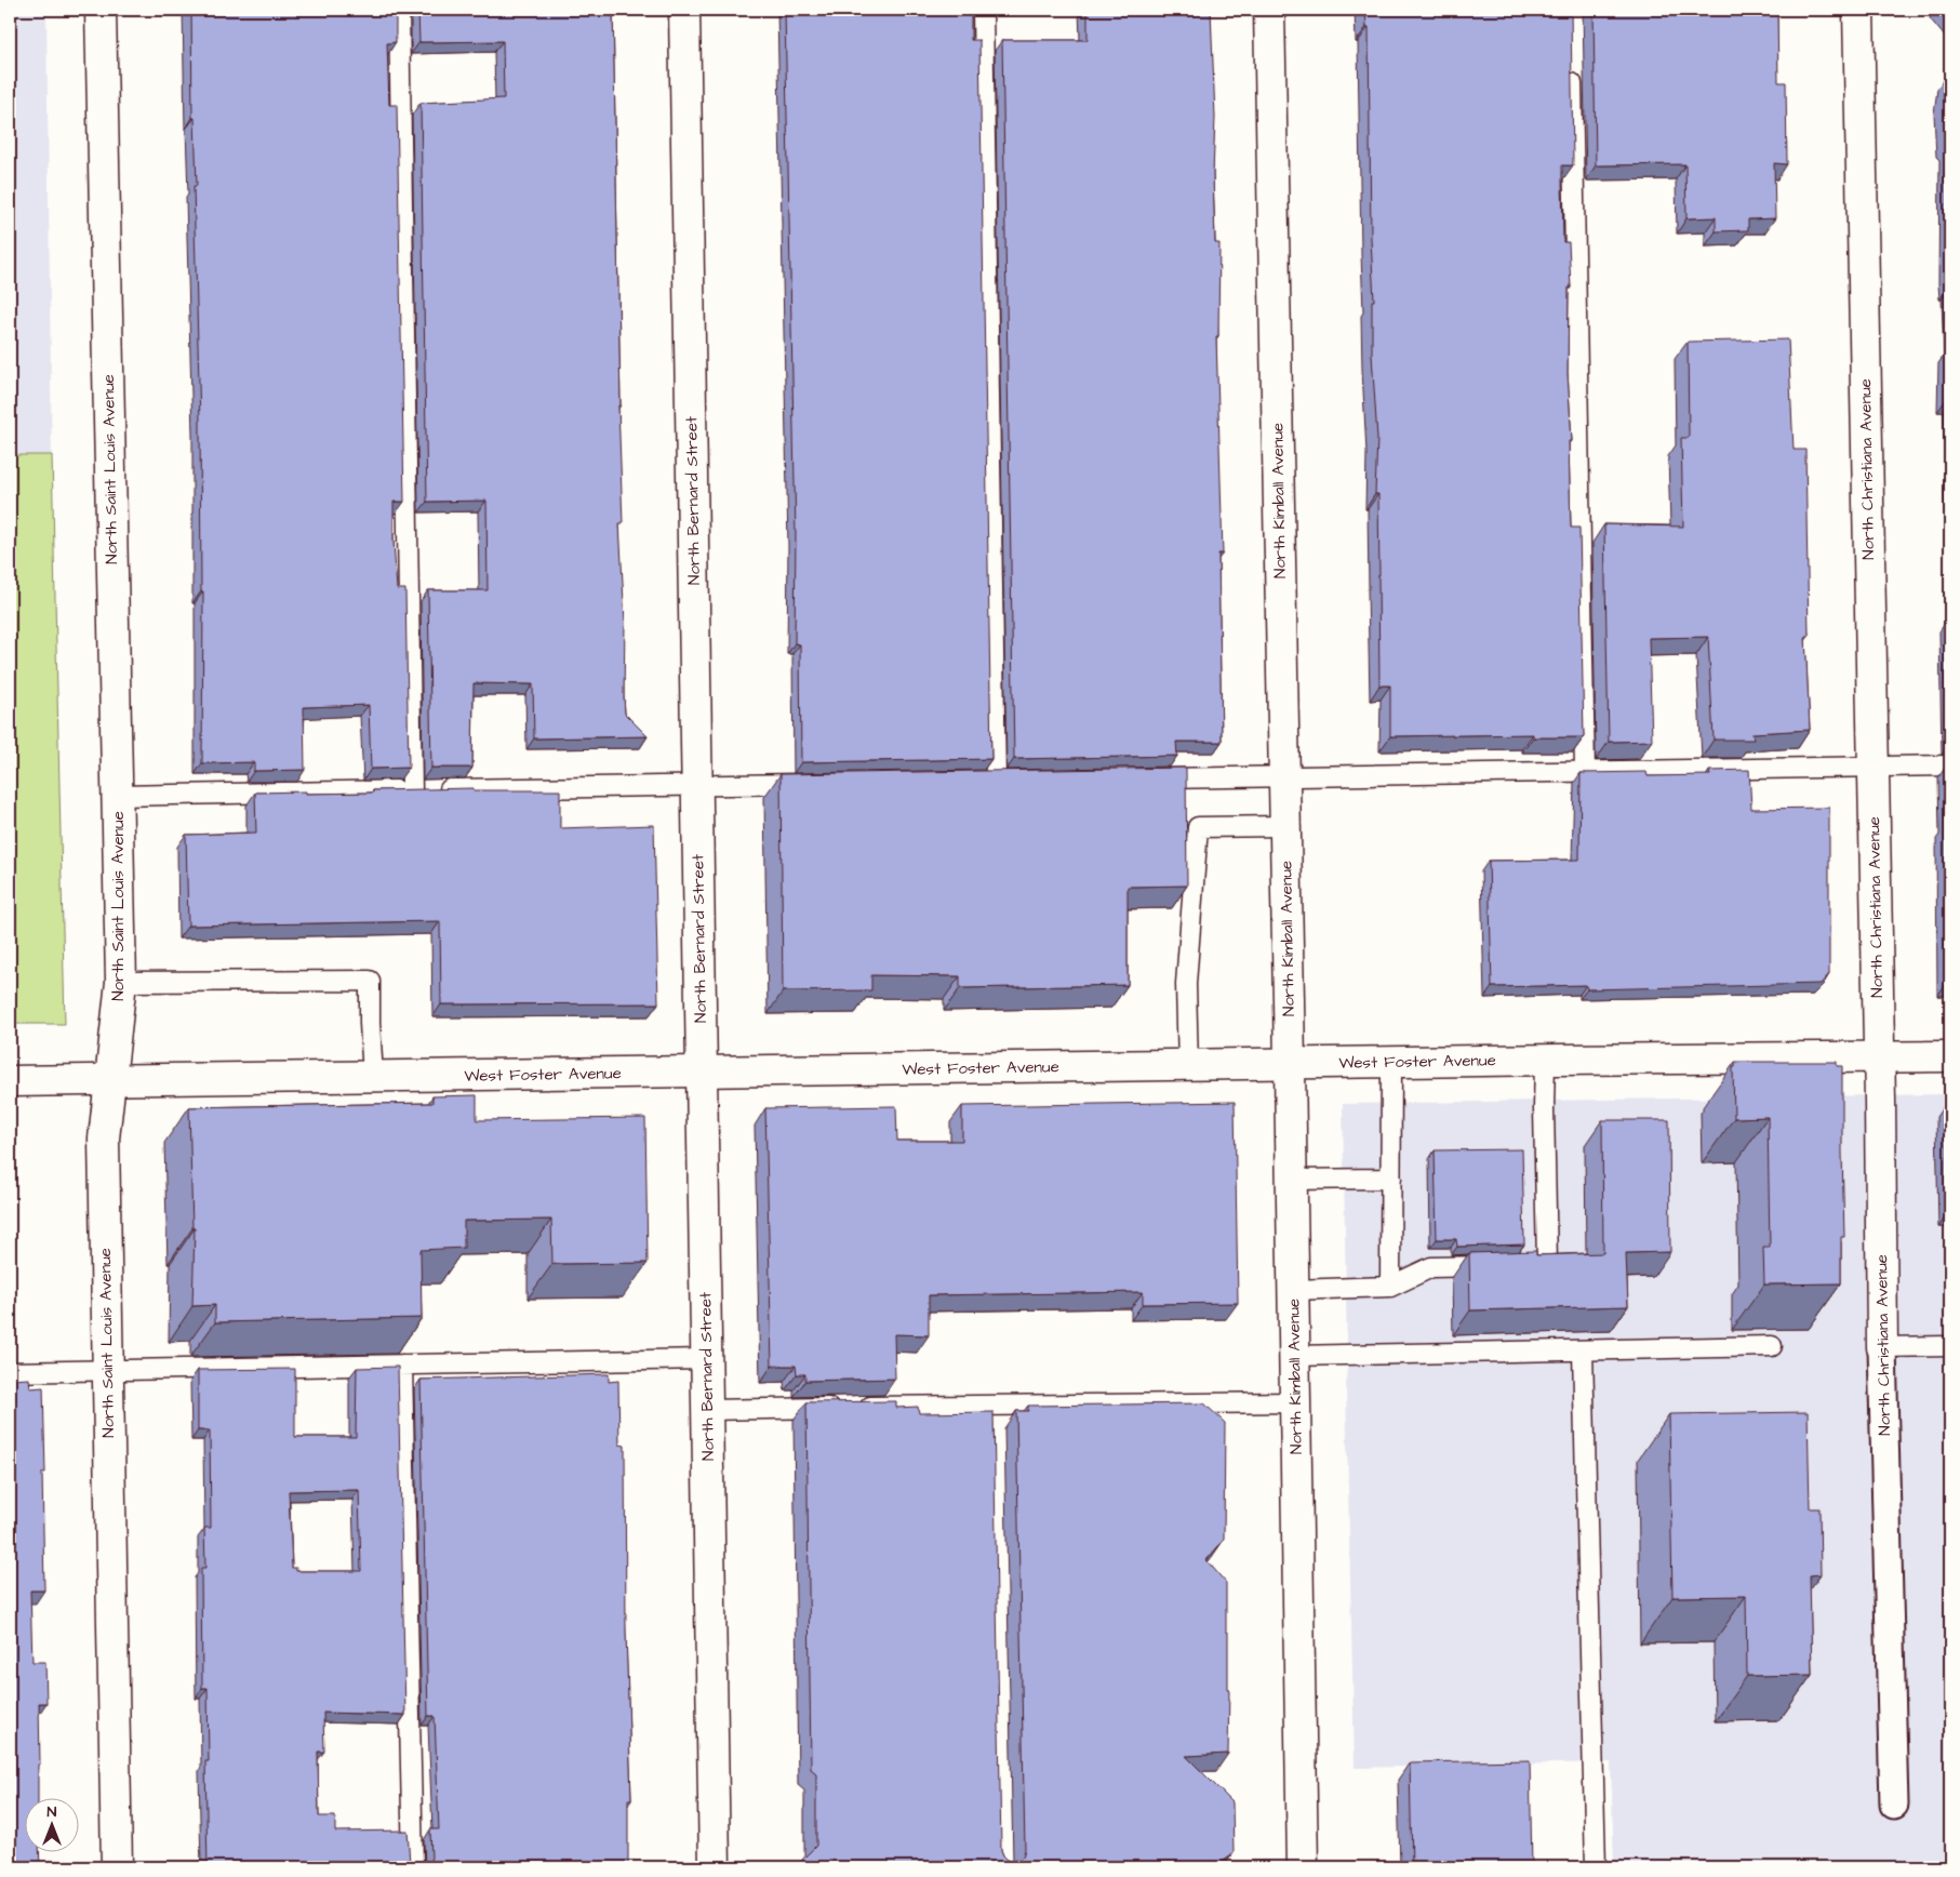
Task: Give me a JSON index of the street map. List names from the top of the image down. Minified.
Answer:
{"streets":{"street":["North Saint Louis Avenue","North Christiana Avenue","North Bernard Street","North Kimball Avenue","West Foster Avenue"]},"crossings":[["North Saint Louis Avenue","West Foster Avenue"],["North Christiana Avenue","West Foster Avenue"],["North Bernard Street","West Foster Avenue"],["North Kimball Avenue","West Foster Avenue"]],"north":"top"}
